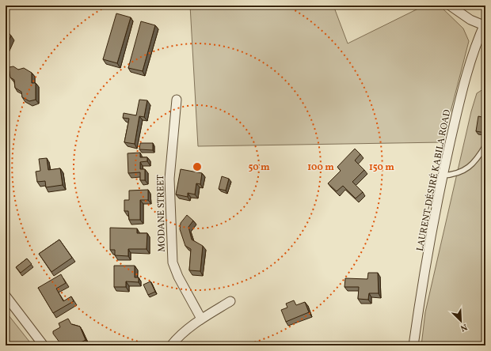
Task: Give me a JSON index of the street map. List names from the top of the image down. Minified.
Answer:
{"streets":{"street":["LAURENT-DÉSIRÉ KABILA ROAD","MODANE STREET"]},"north":"bottom right","rings":["50 m","100 m","150 m"]}
